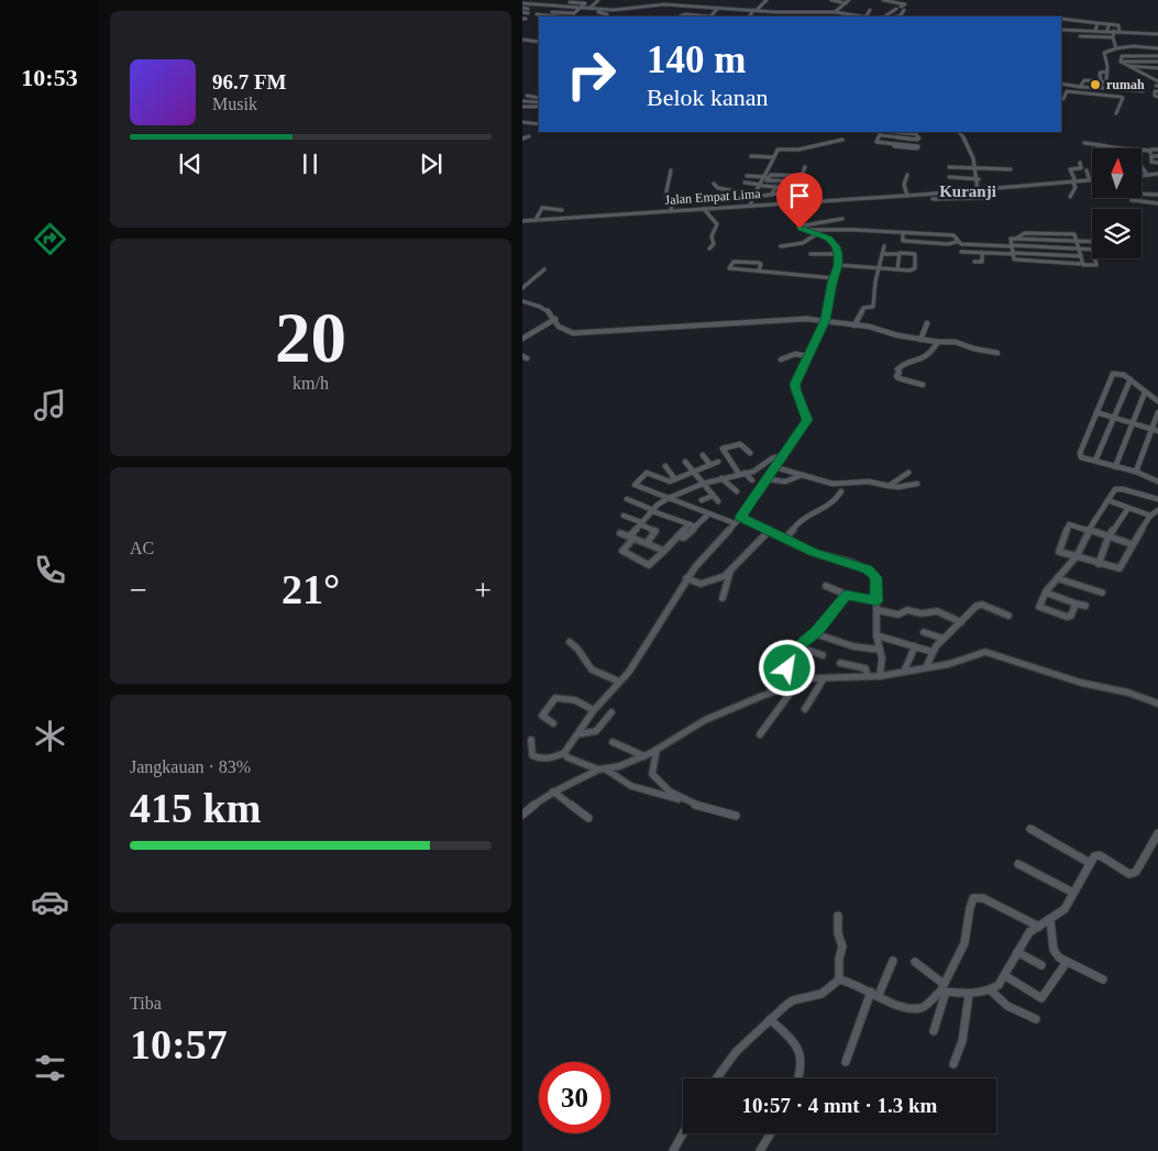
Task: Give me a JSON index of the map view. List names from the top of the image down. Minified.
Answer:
{"streets":{"street":["Jalan Empat Lima"]},"districts":["Kuranji"],"places":["rumah"],"north":"top","page":{"tabs":"10:53","turn":["140 m","Belok kanan"],"song":["96.7 FM","Musik"],"tile":[["20","km/h"],"AC",["Jangkauan · 83%","415 km"],["Tiba","10:57"]],"heat":["−","21°","+"],"limit":"30","trip":"10:57 · 4 mnt · 1.3 km"}}
